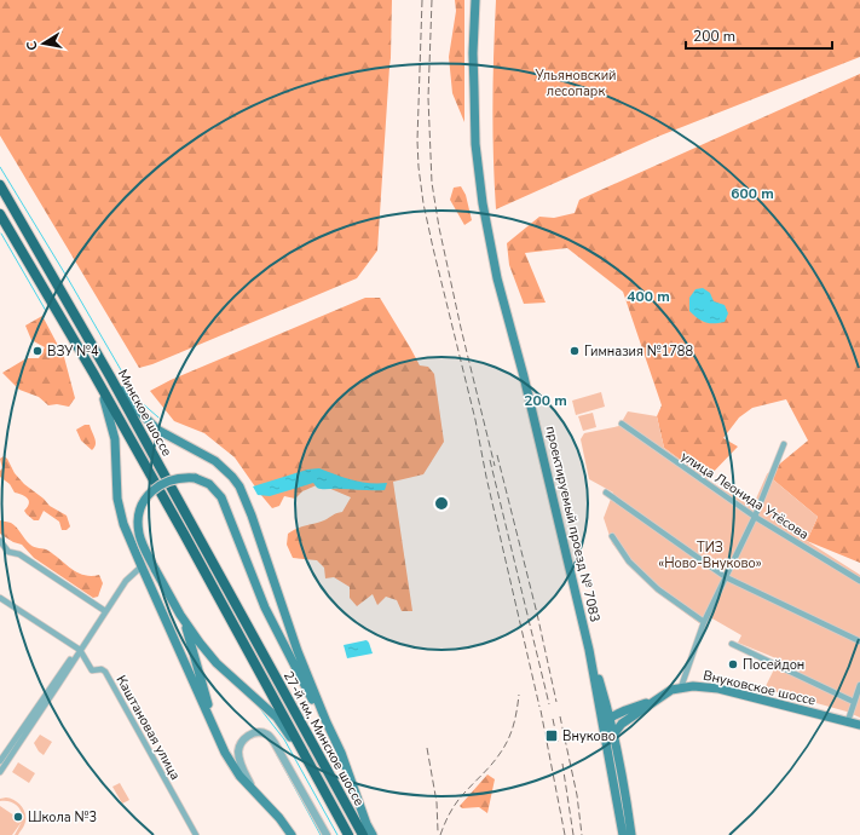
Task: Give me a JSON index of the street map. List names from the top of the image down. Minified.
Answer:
{"streets":{"highway":["Минское шоссе","27-й км, Минское шоссе"],"main road":["проектируемый проезд № 7083","Внуковское шоссе"],"street":["улица Леонида Утёсова","Каштановая улица"]},"crossings":[["Минское шоссе","27-й км, Минское шоссе"],["проектируемый проезд № 7083","Внуковское шоссе"]],"parks":["Ульяновский лесопарк","ТИЗ «Ново-Внуково»"],"places":{"other":["ВЗУ №4","Гимназия №1788","Посейдон","Школа №3"],"transit":["Внуково"]},"scale_bar":"200 m","north":"left","rings":["600 m","400 m","200 m"]}
